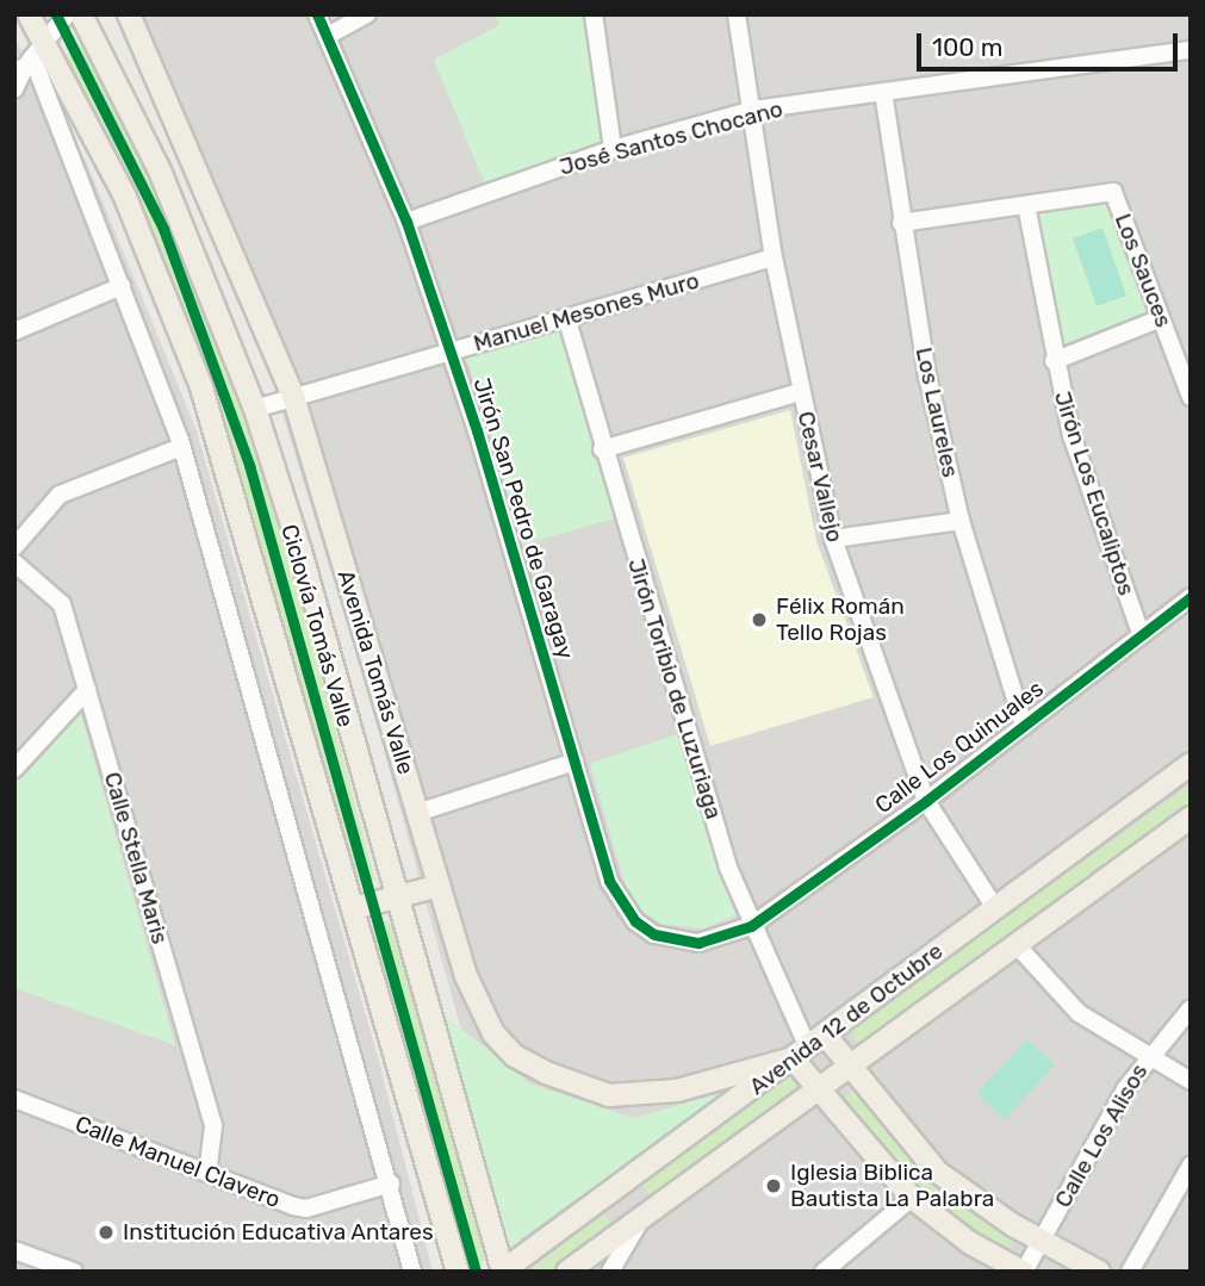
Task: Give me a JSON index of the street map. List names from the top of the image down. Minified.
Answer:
{"streets":{"main road":["Avenida Tomás Valle","Avenida 12 de Octubre"],"street":["José Santos Chocano","Los Sauces","Manuel Mesones Muro","Los Laureles","Cesar Vallejo","Jirón Los Eucaliptos","Jirón San Pedro de Garagay","Jirón Toribio de Luzuriaga","Calle Los Quinuales","Calle Stella Maris","Calle Los Alisos","Calle Manuel Clavero"],"cycle path":["Ciclovía Tomás Valle"]},"crossings":[["José Santos Chocano","Los Laureles"],["José Santos Chocano","Cesar Vallejo"],["José Santos Chocano","Jirón San Pedro de Garagay"],["Los Sauces","Jirón Los Eucaliptos"],["Manuel Mesones Muro","Cesar Vallejo"],["Manuel Mesones Muro","Jirón San Pedro de Garagay"],["Manuel Mesones Muro","Avenida Tomás Valle"],["Manuel Mesones Muro","Jirón Toribio de Luzuriaga"],["Los Laureles","Calle Los Quinuales"],["Cesar Vallejo","Calle Los Quinuales"],["Cesar Vallejo","Avenida 12 de Octubre"],["Jirón Los Eucaliptos","Calle Los Quinuales"],["Jirón San Pedro de Garagay","Jirón Toribio de Luzuriaga"],["Jirón San Pedro de Garagay","Calle Los Quinuales"],["Avenida Tomás Valle","Jirón Toribio de Luzuriaga"],["Avenida Tomás Valle","Avenida 12 de Octubre"],["Jirón Toribio de Luzuriaga","Calle Los Quinuales"],["Jirón Toribio de Luzuriaga","Avenida 12 de Octubre"],["Calle Stella Maris","Calle Manuel Clavero"]],"places":["Félix Román Tello Rojas","Iglesia Biblica Bautista La Palabra","Institución Educativa Antares"],"scale_bar":"100 m"}
